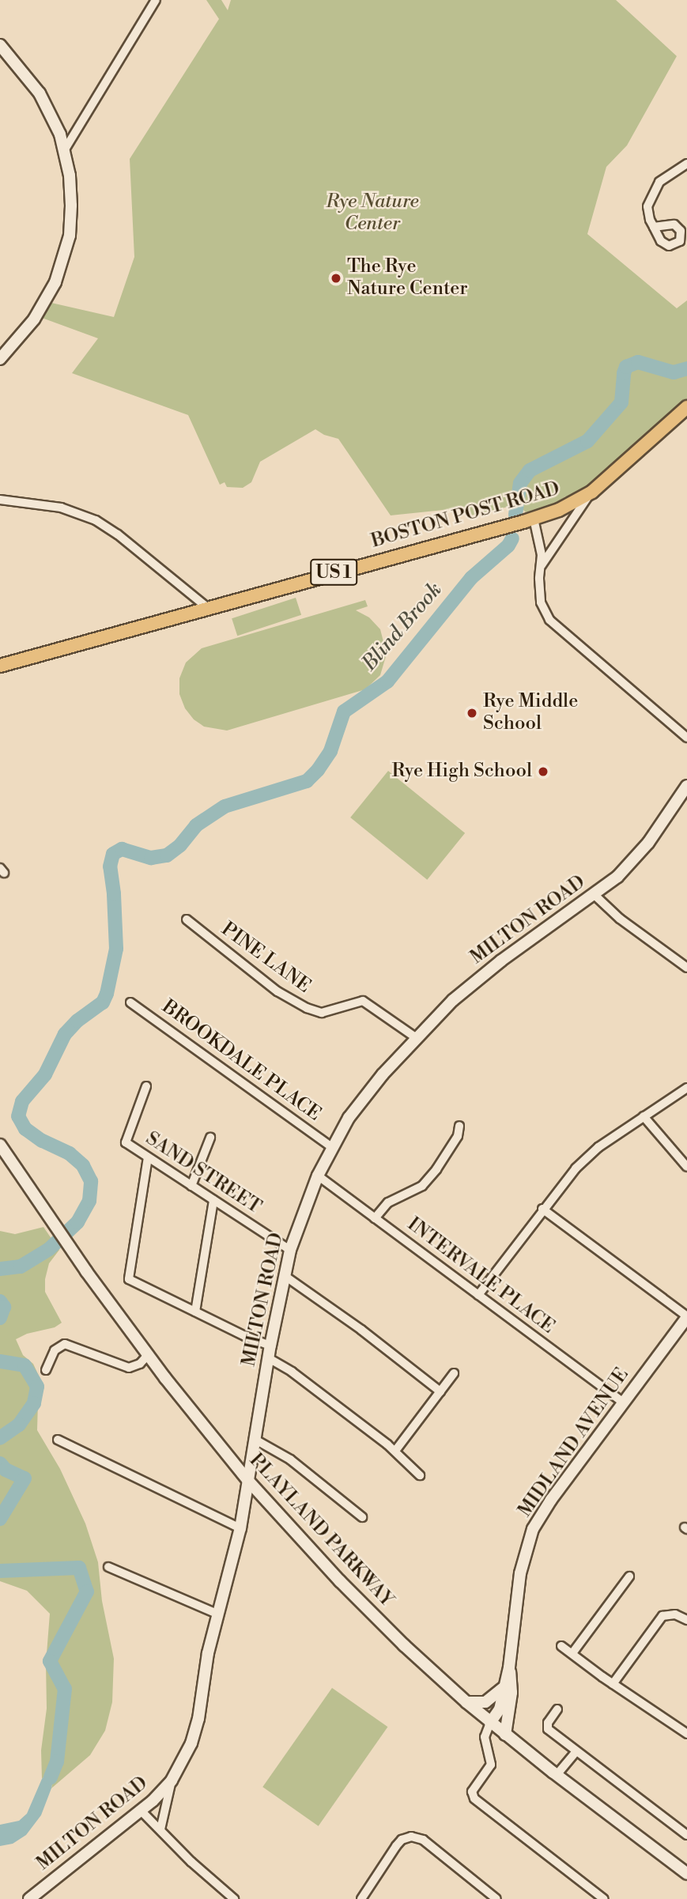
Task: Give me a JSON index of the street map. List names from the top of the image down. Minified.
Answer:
{"streets":{"main road":["BOSTON POST ROAD","US 1"],"street":["MILTON ROAD","PINE LANE","BROOKDALE PLACE","SAND STREET","INTERVALE PLACE","MIDLAND AVENUE","PLAYLAND PARKWAY"]},"crossings":[["MILTON ROAD","PINE LANE"],["MILTON ROAD","BROOKDALE PLACE"],["MILTON ROAD","SAND STREET"],["MILTON ROAD","INTERVALE PLACE"],["MILTON ROAD","PLAYLAND PARKWAY"],["INTERVALE PLACE","MIDLAND AVENUE"],["MIDLAND AVENUE","PLAYLAND PARKWAY"]],"water":["Blind Brook"],"parks":["Rye Nature Center"],"places":["The Rye Nature Center","Rye Middle School","Rye High School"]}
